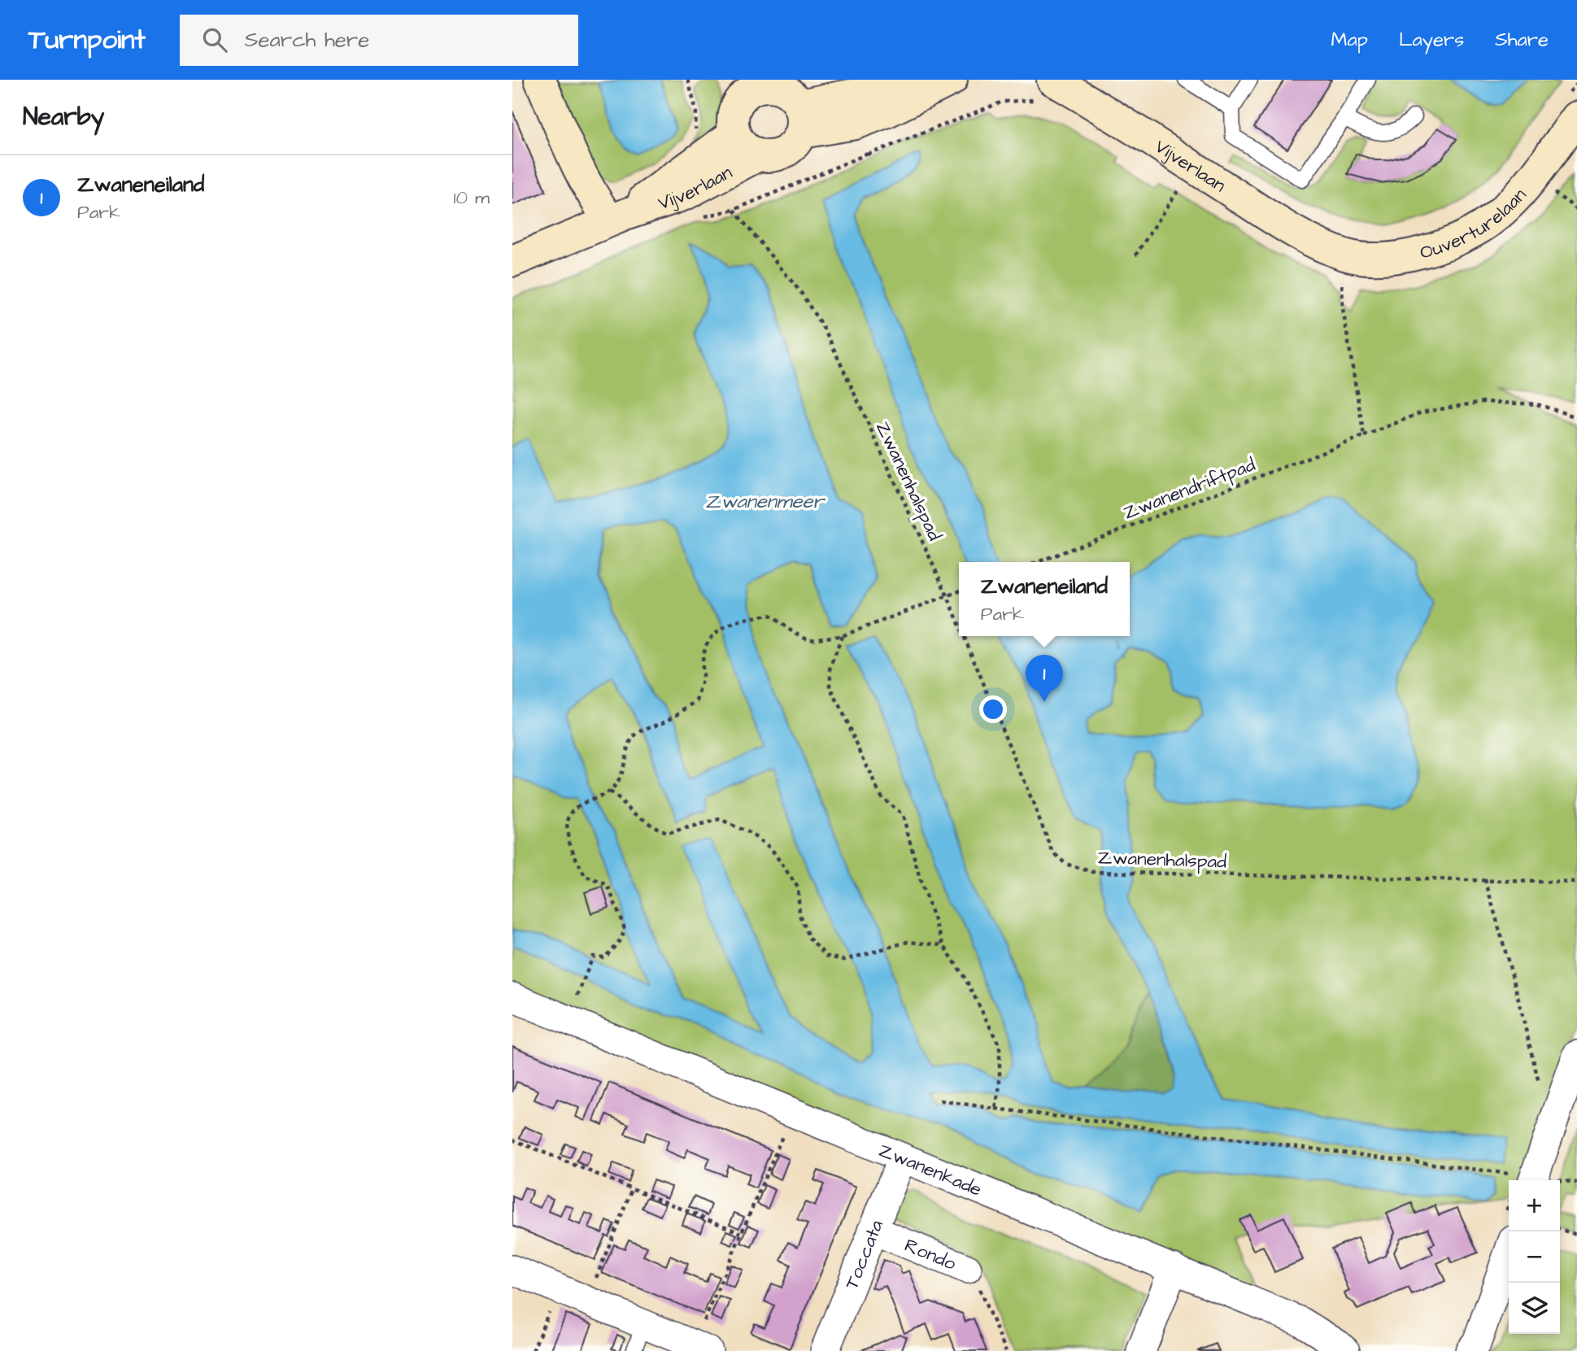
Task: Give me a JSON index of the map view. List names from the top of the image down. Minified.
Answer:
{"streets":{"street":["Vijverlaan","Ouverturelaan","Zwanenkade","Rondo","Toccata"],"path":["Zwanenhalspad","Zwanendriftpad"]},"crossings":[["Vijverlaan","Ouverturelaan"],["Zwanenkade","Toccata"],["Rondo","Toccata"]],"water":["Zwanenmeer"],"page":{"header":"Turnpoint","search":"Search here","nav":["Map","Layers","Share"],"heading":"Nearby","list":[{"mark":"1","name":"Zwaneneiland","note":"Park","value":"10 m"}],"popup":["Zwaneneiland","Park"],"pins":"1","map_buttons":["+","−"]}}
